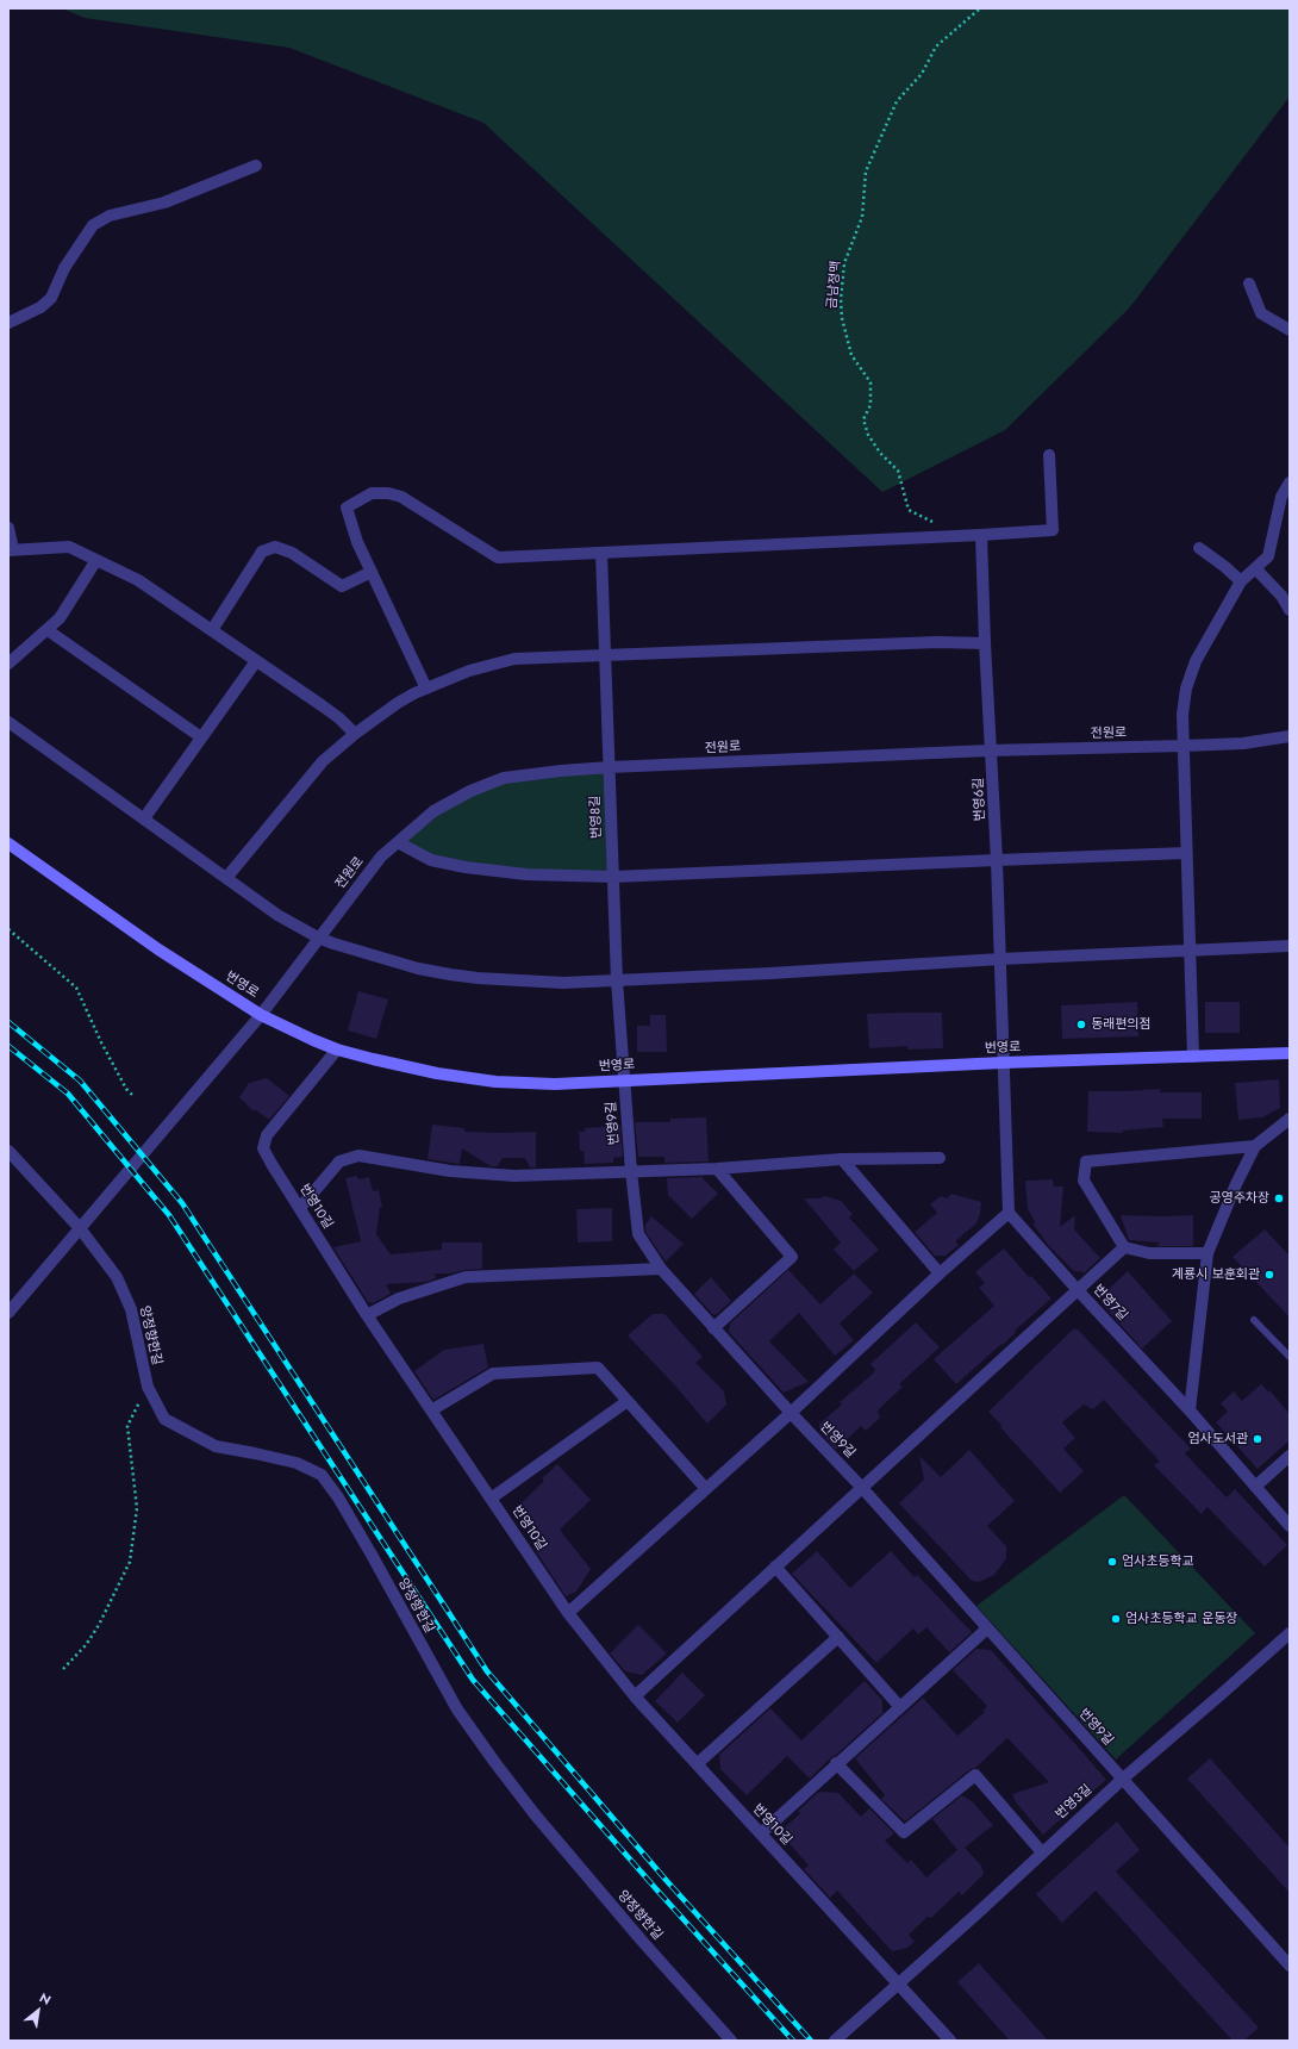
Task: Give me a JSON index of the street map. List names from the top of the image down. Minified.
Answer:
{"streets":{"street":["전원로","번영6길","번영8길","번영로","번영9길","번영10길","번영7길","양정향한길","번영3길"],"path":["금남정맥"]},"crossings":[["전원로","번영6길"],["전원로","번영8길"],["전원로","번영로"],["전원로","양정향한길"],["번영6길","번영로"],["번영8길","번영로"],["번영8길","번영9길"],["번영로","번영9길"],["번영로","번영10길"],["번영9길","번영3길"],["번영10길","번영3길"]],"places":["동래편의점","공영주차장","계룡시 보훈회관","엄사도서관","엄사초등학교","엄사초등학교 운동장"],"north":"top right"}
